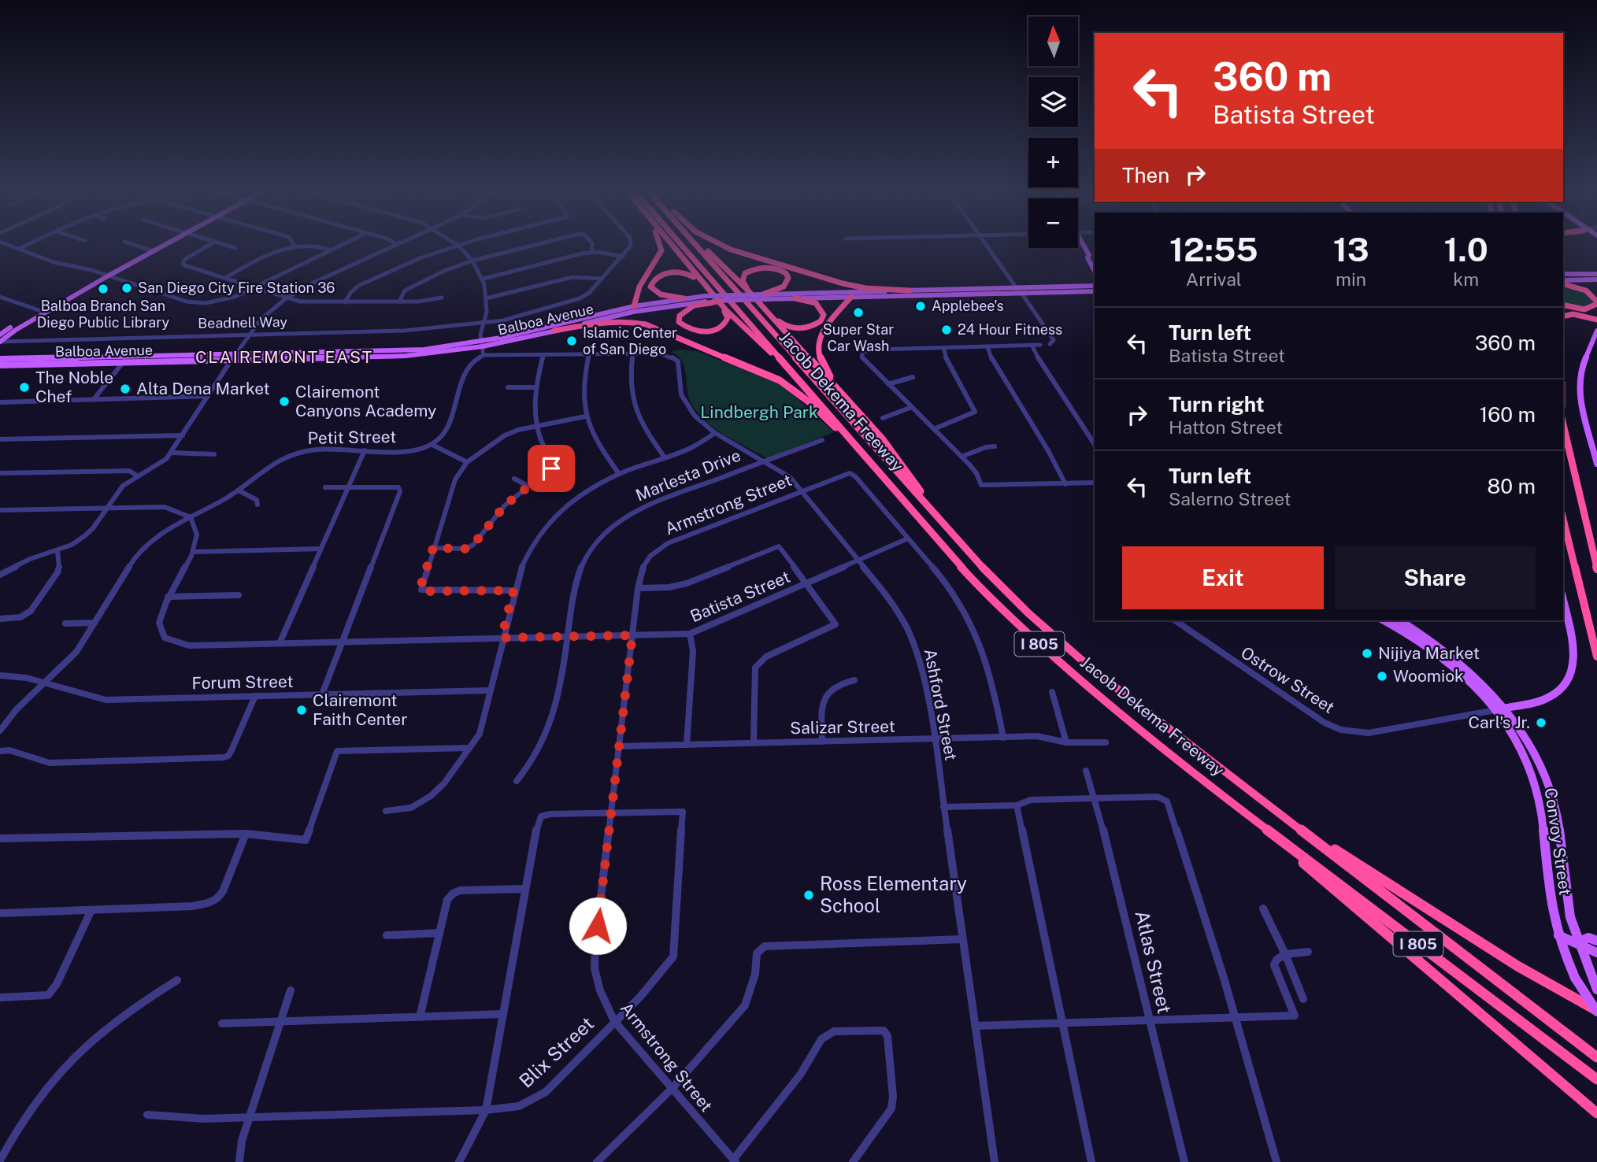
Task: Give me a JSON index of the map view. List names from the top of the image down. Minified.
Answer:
{"streets":{"highway":["Jacob Dekema Freeway","I 805"],"main road":["Balboa Avenue","Convoy Street"],"street":["Beadnell Way","Petit Street","Marlesta Drive","Armstrong Street","Batista Street","Ostrow Street","Forum Street","Ashford Street","Salizar Street","Atlas Street","Blix Street"]},"crossings":[["Petit Street","Forum Street"],["Marlesta Drive","Batista Street"],["Marlesta Drive","Ashford Street"],["Armstrong Street","Batista Street"],["Armstrong Street","Ashford Street"],["Armstrong Street","Salizar Street"],["Armstrong Street","Blix Street"],["Batista Street","Ashford Street"],["Ostrow Street","Convoy Street"],["Ashford Street","Salizar Street"]],"districts":["CLAIREMONT EAST"],"parks":["Lindbergh Park"],"places":["San Diego City Fire Station 36","Balboa Branch San Diego Public Library","Applebee's","Super Star Car Wash","24 Hour Fitness","Islamic Center of San Diego","The Noble Chef","Alta Dena Market","Clairemont Canyons Academy","Nijiya Market","Woomiok","Clairemont Faith Center","Carl's Jr.","Ross Elementary School"],"north":"top","page":{"map_buttons":["+","−"],"turn":["360 m","Batista Street"],"then":"Then","eta":["12:55","Arrival","13","min","1.0","km"],"list":[{"name":"Turn left","note":"Batista Street","value":"360 m"},{"name":"Turn right","note":"Hatton Street","value":"160 m"},{"name":"Turn left","note":"Salerno Street","value":"80 m"}],"buttons":["Exit","Share"]}}
